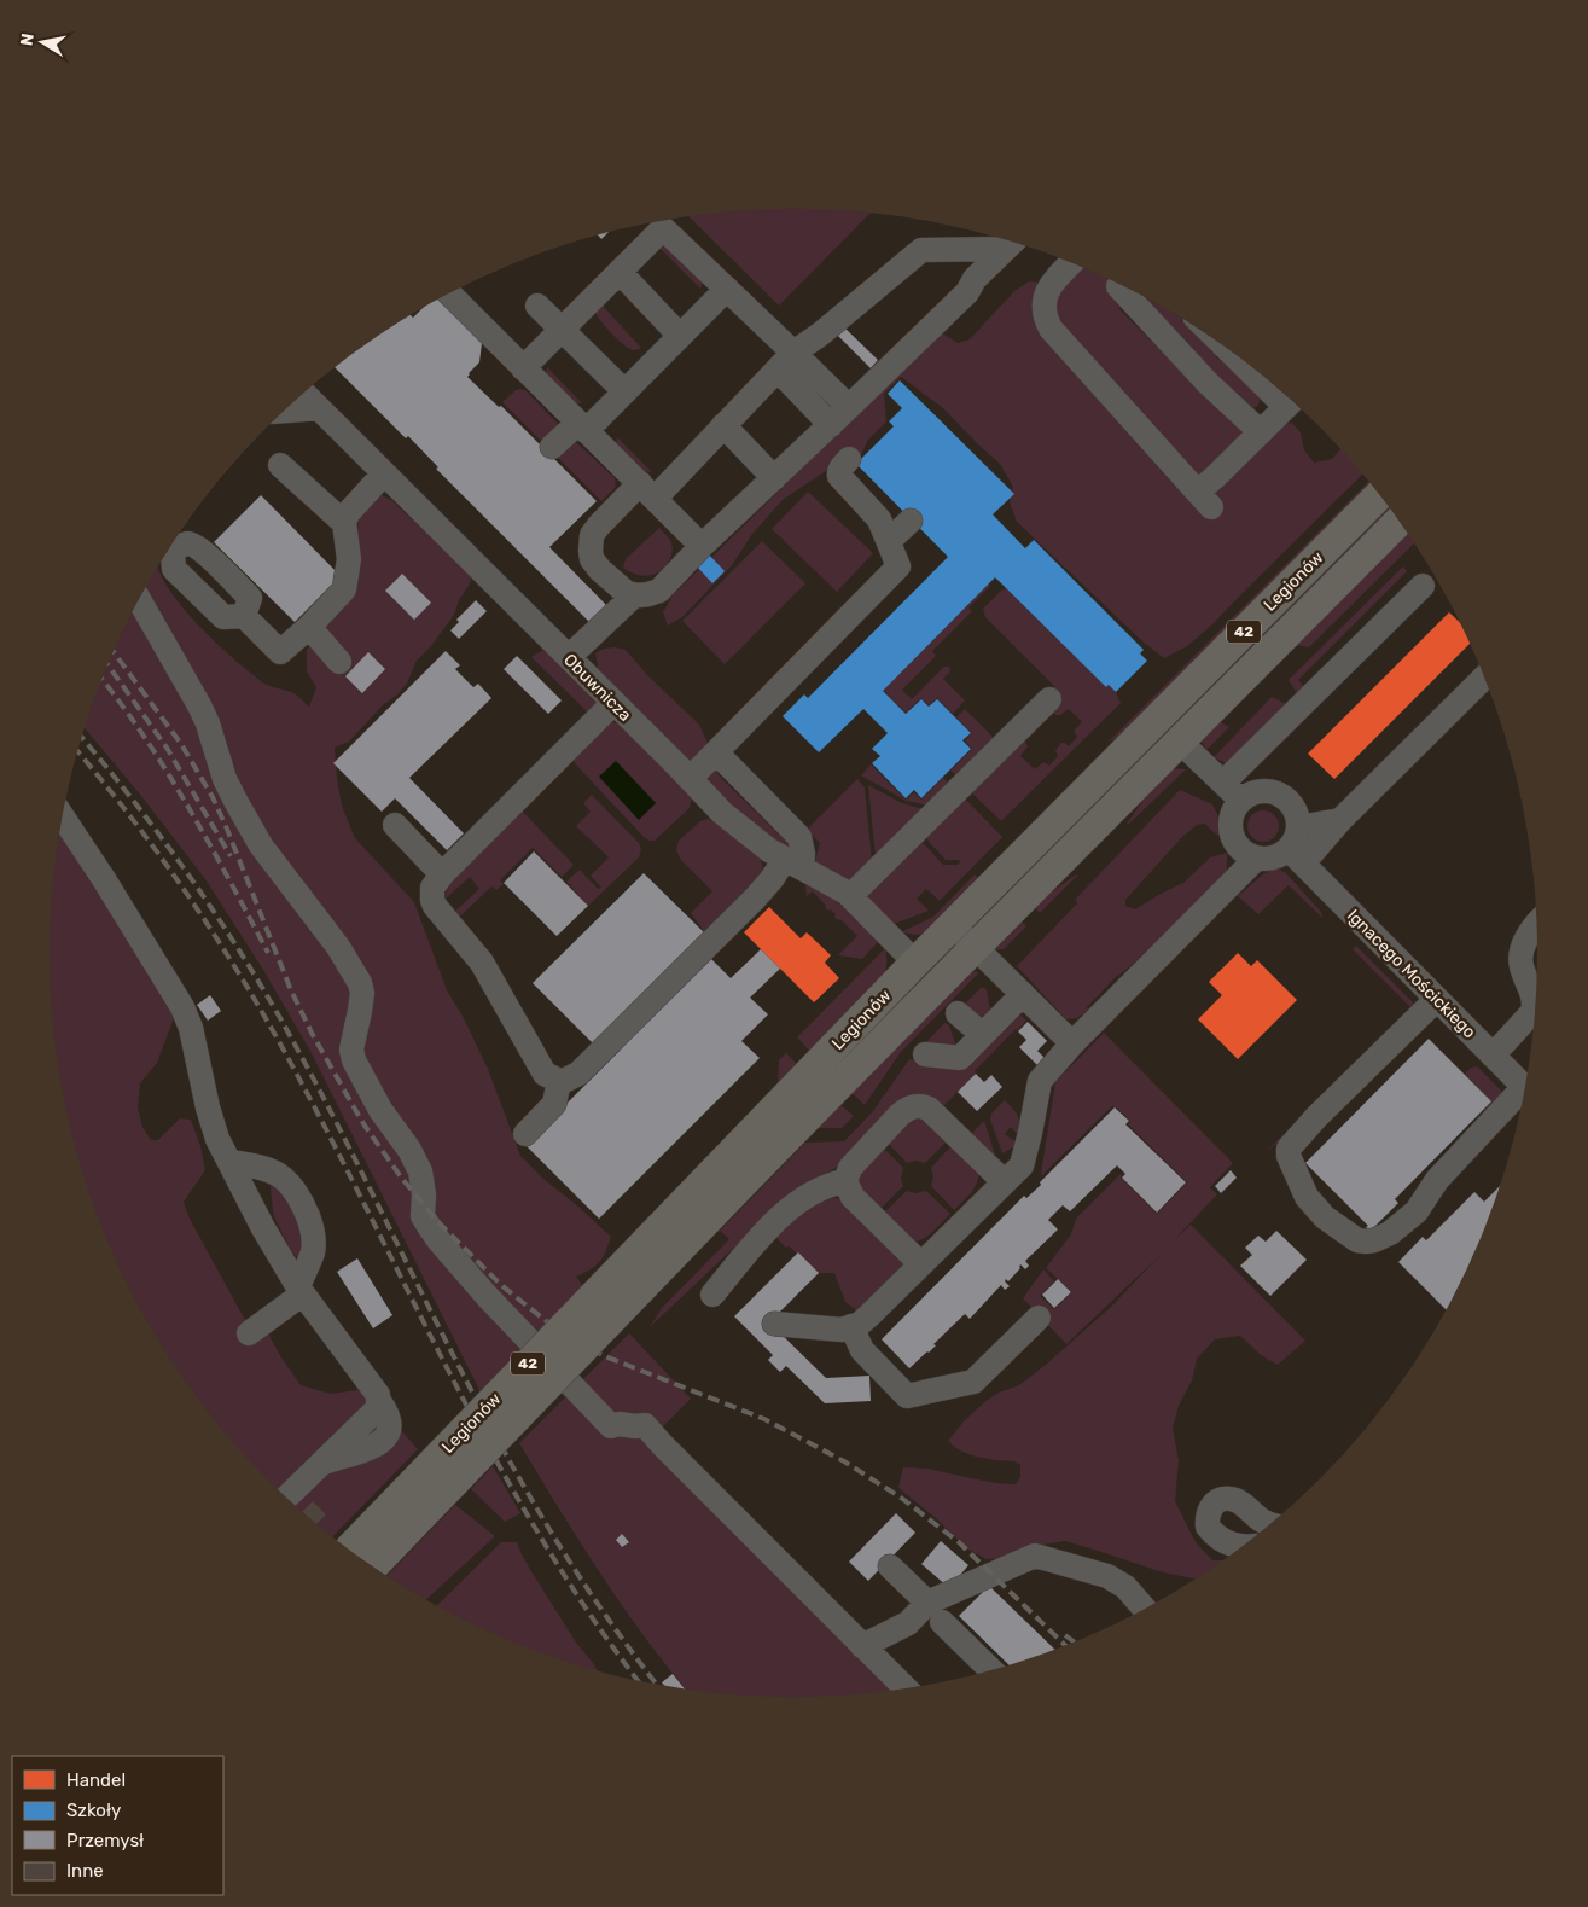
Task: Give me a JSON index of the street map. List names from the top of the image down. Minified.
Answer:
{"streets":{"main road":["Legionów","42"],"street":["Obuwnicza","Ignacego Mościckiego"]},"crossings":[["Legionów","Obuwnicza"]],"legend":["Handel","Szkoły","Przemysł","Inne"],"north":"left"}
